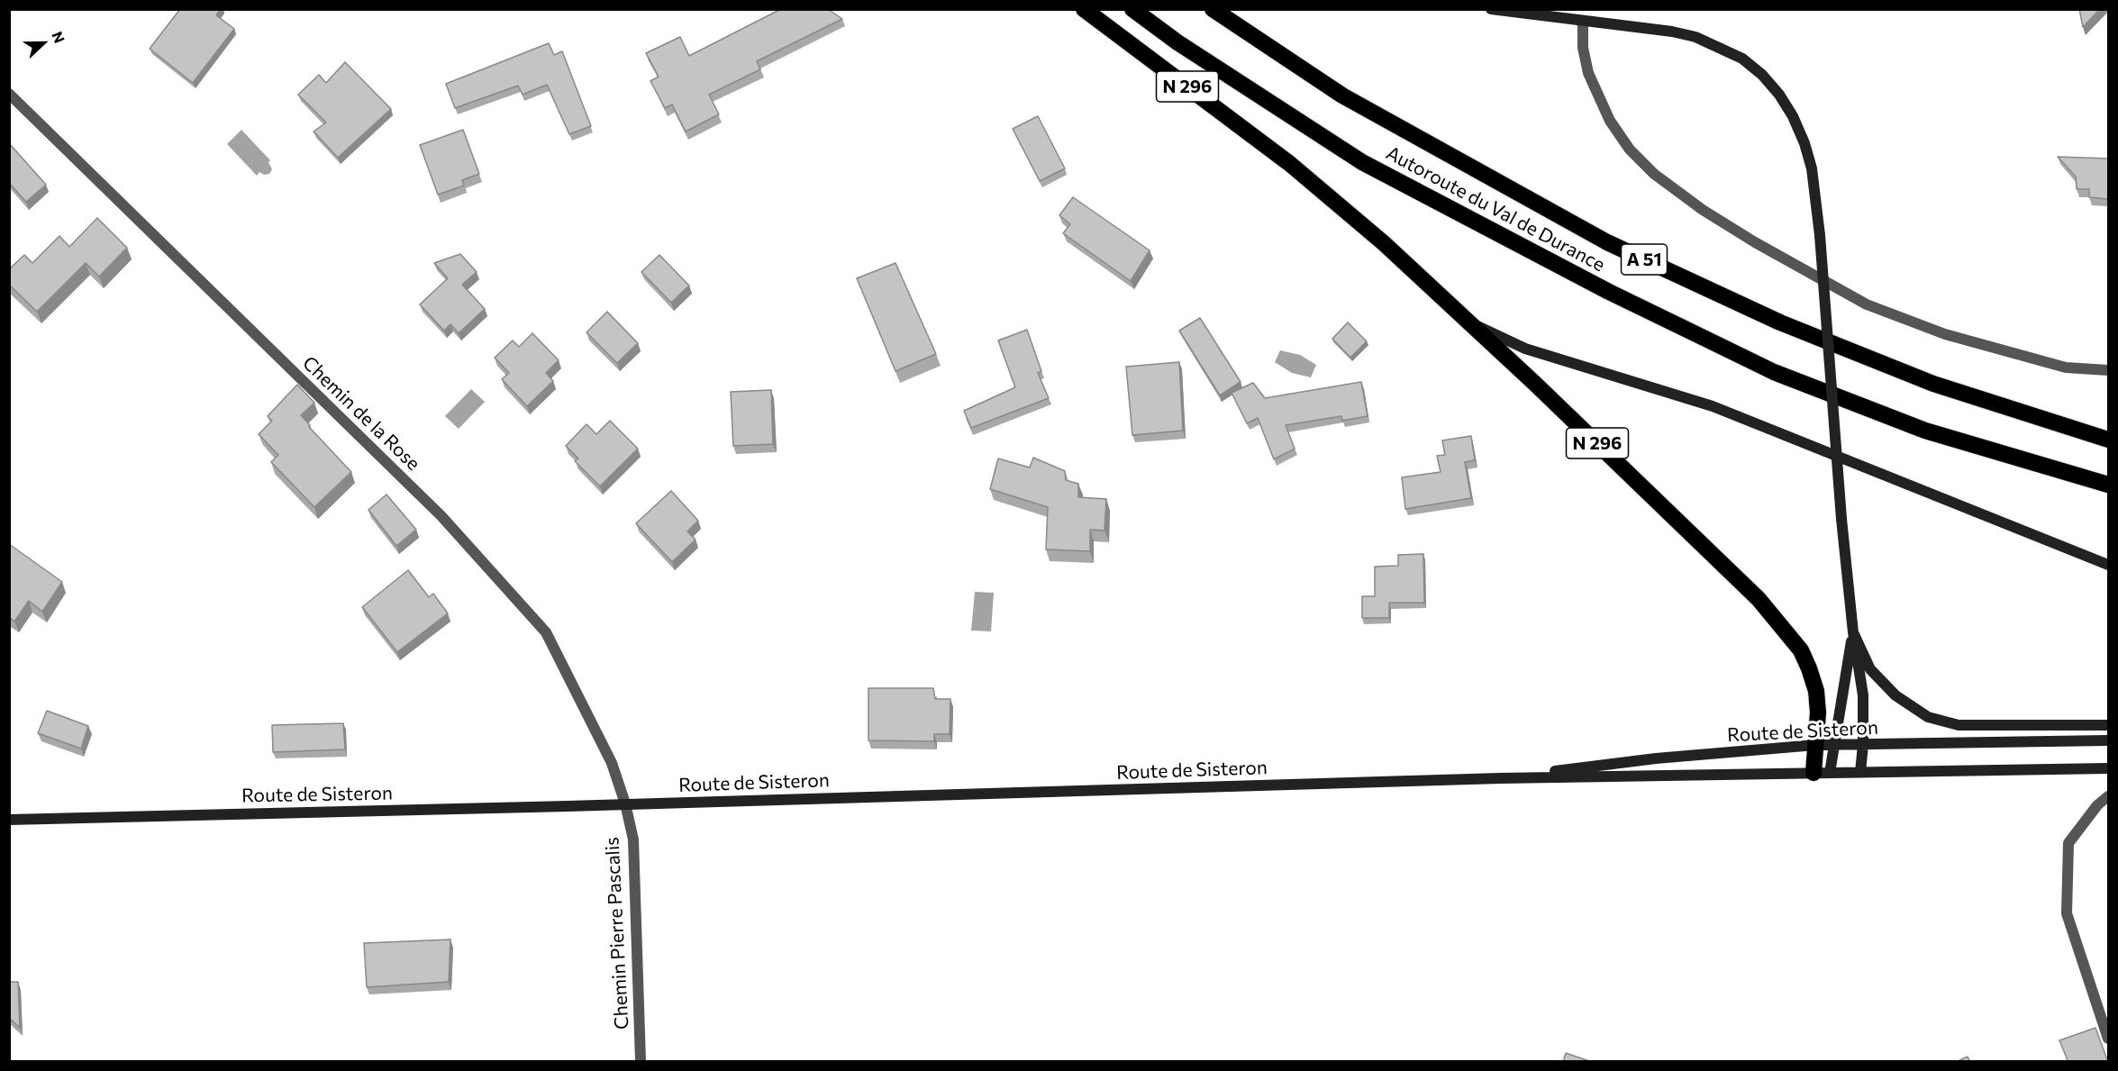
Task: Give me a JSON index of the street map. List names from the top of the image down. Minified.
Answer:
{"streets":{"highway":["N 296","Autoroute du Val de Durance","A 51"],"main road":["Route de Sisteron"],"street":["Chemin de la Rose","Chemin Pierre Pascalis"]},"crossings":[["N 296","Route de Sisteron"],["Chemin de la Rose","Route de Sisteron"],["Chemin de la Rose","Chemin Pierre Pascalis"],["Route de Sisteron","Chemin Pierre Pascalis"]],"north":"right"}
